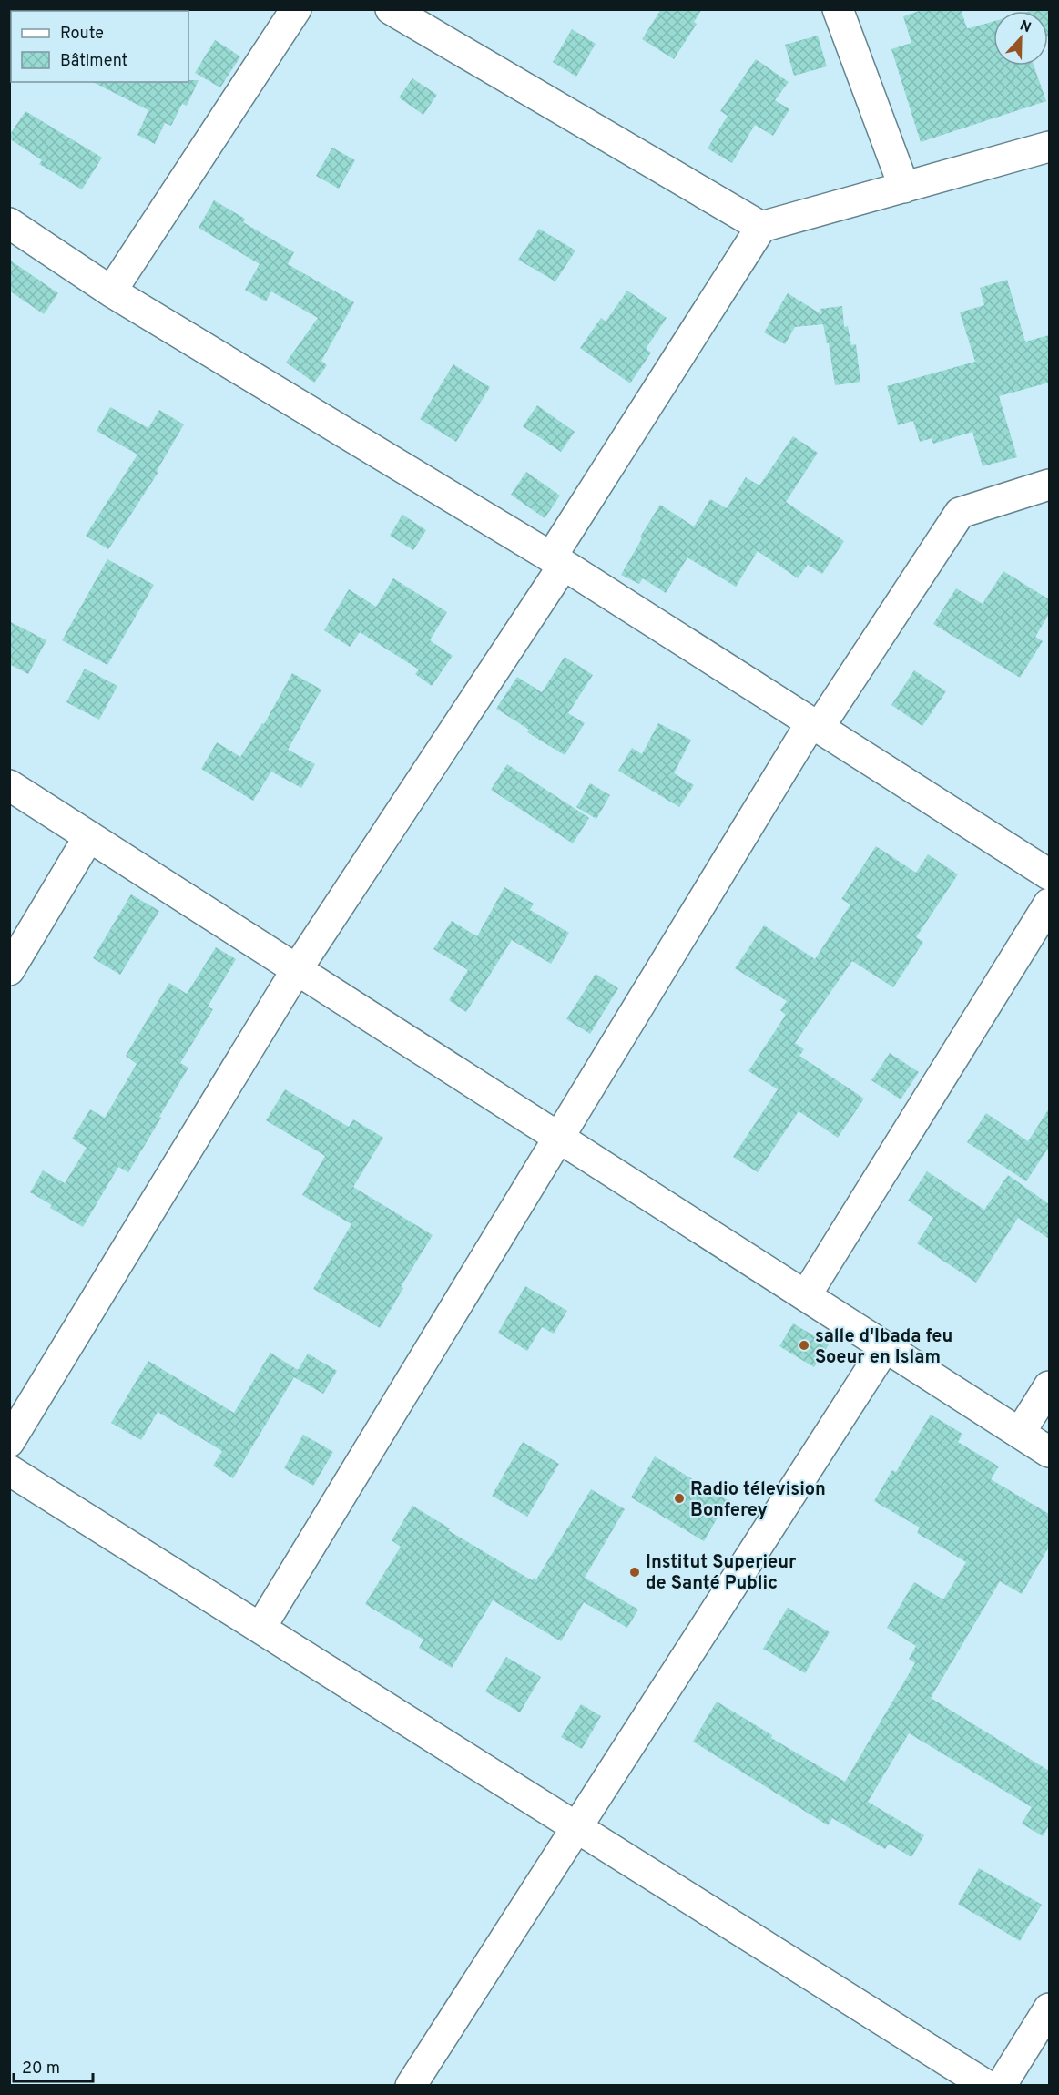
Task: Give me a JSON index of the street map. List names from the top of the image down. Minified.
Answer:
{"places":["salle d'Ibada feu Soeur en Islam","Radio télevision Bonferey","Institut Superieur de Santé Public"],"legend":["Route","Bâtiment"],"scale_bar":"20 m","north":"top"}
